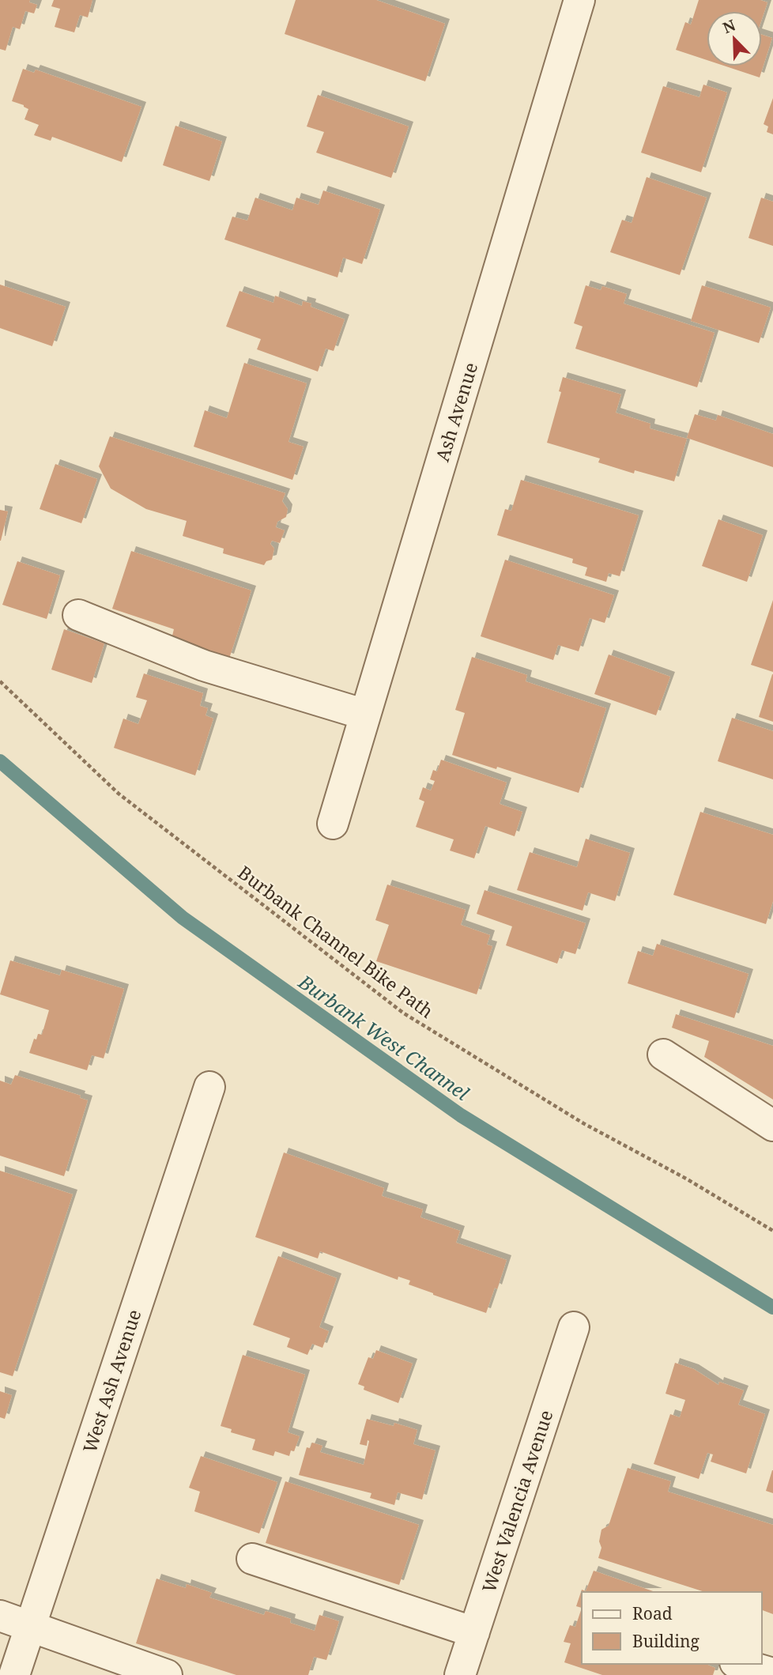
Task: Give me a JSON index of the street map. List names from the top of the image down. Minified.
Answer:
{"streets":{"street":["Ash Avenue","West Ash Avenue","West Valencia Avenue"],"path":["Burbank Channel Bike Path"]},"water":["Burbank West Channel"],"legend":["Road","Building"],"north":"top left"}
